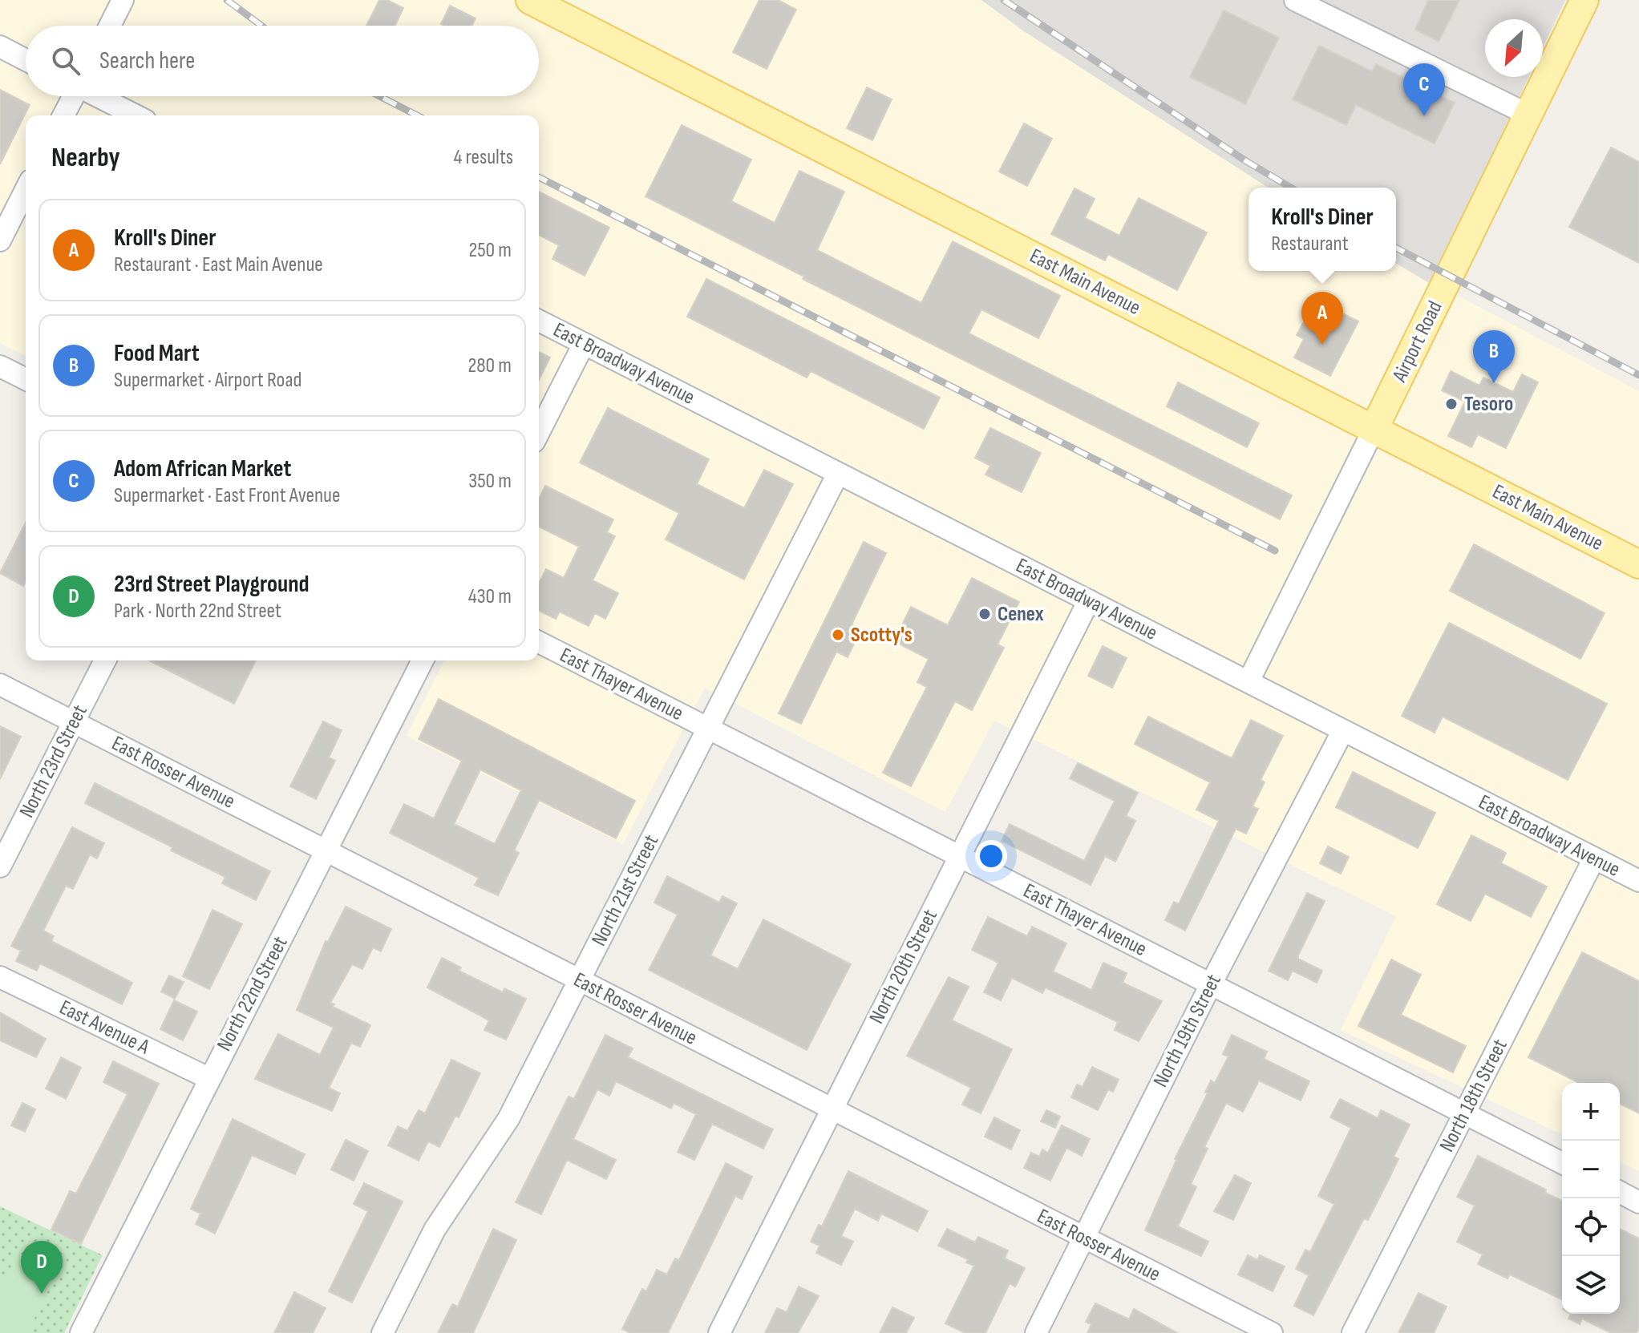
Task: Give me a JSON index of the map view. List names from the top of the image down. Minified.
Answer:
{"streets":{"main road":["East Main Avenue","Airport Road"],"street":["East Broadway Avenue","East Thayer Avenue","North 23rd Street","East Rosser Avenue","North 21st Street","North 20th Street","North 22nd Street","East Avenue A","North 19th Street","North 18th Street"]},"crossings":[["East Main Avenue","Airport Road"],["Airport Road","East Broadway Avenue"],["East Broadway Avenue","North 21st Street"],["East Broadway Avenue","North 20th Street"],["East Broadway Avenue","North 19th Street"],["East Broadway Avenue","North 18th Street"],["East Thayer Avenue","North 21st Street"],["East Thayer Avenue","North 20th Street"],["East Thayer Avenue","North 19th Street"],["East Thayer Avenue","North 18th Street"],["North 23rd Street","East Rosser Avenue"],["East Rosser Avenue","North 21st Street"],["East Rosser Avenue","North 20th Street"],["East Rosser Avenue","North 22nd Street"],["East Rosser Avenue","North 19th Street"],["North 22nd Street","East Avenue A"]],"places":["Tesoro","Cenex","Scotty's"],"north":"bottom left","page":{"search":"Search here","pins":["C","A","B","D"],"heading":["Nearby","4 results"],"popup":["Kroll's Diner","Restaurant"],"list":[{"mark":"A","name":"Kroll's Diner","note":"Restaurant · East Main Avenue","value":"250 m"},{"mark":"B","name":"Food Mart","note":"Supermarket · Airport Road","value":"280 m"},{"mark":"C","name":"Adom African Market","note":"Supermarket · East Front Avenue","value":"350 m"},{"mark":"D","name":"23rd Street Playground","note":"Park · North 22nd Street","value":"430 m"}],"map_buttons":["+","−"]}}
